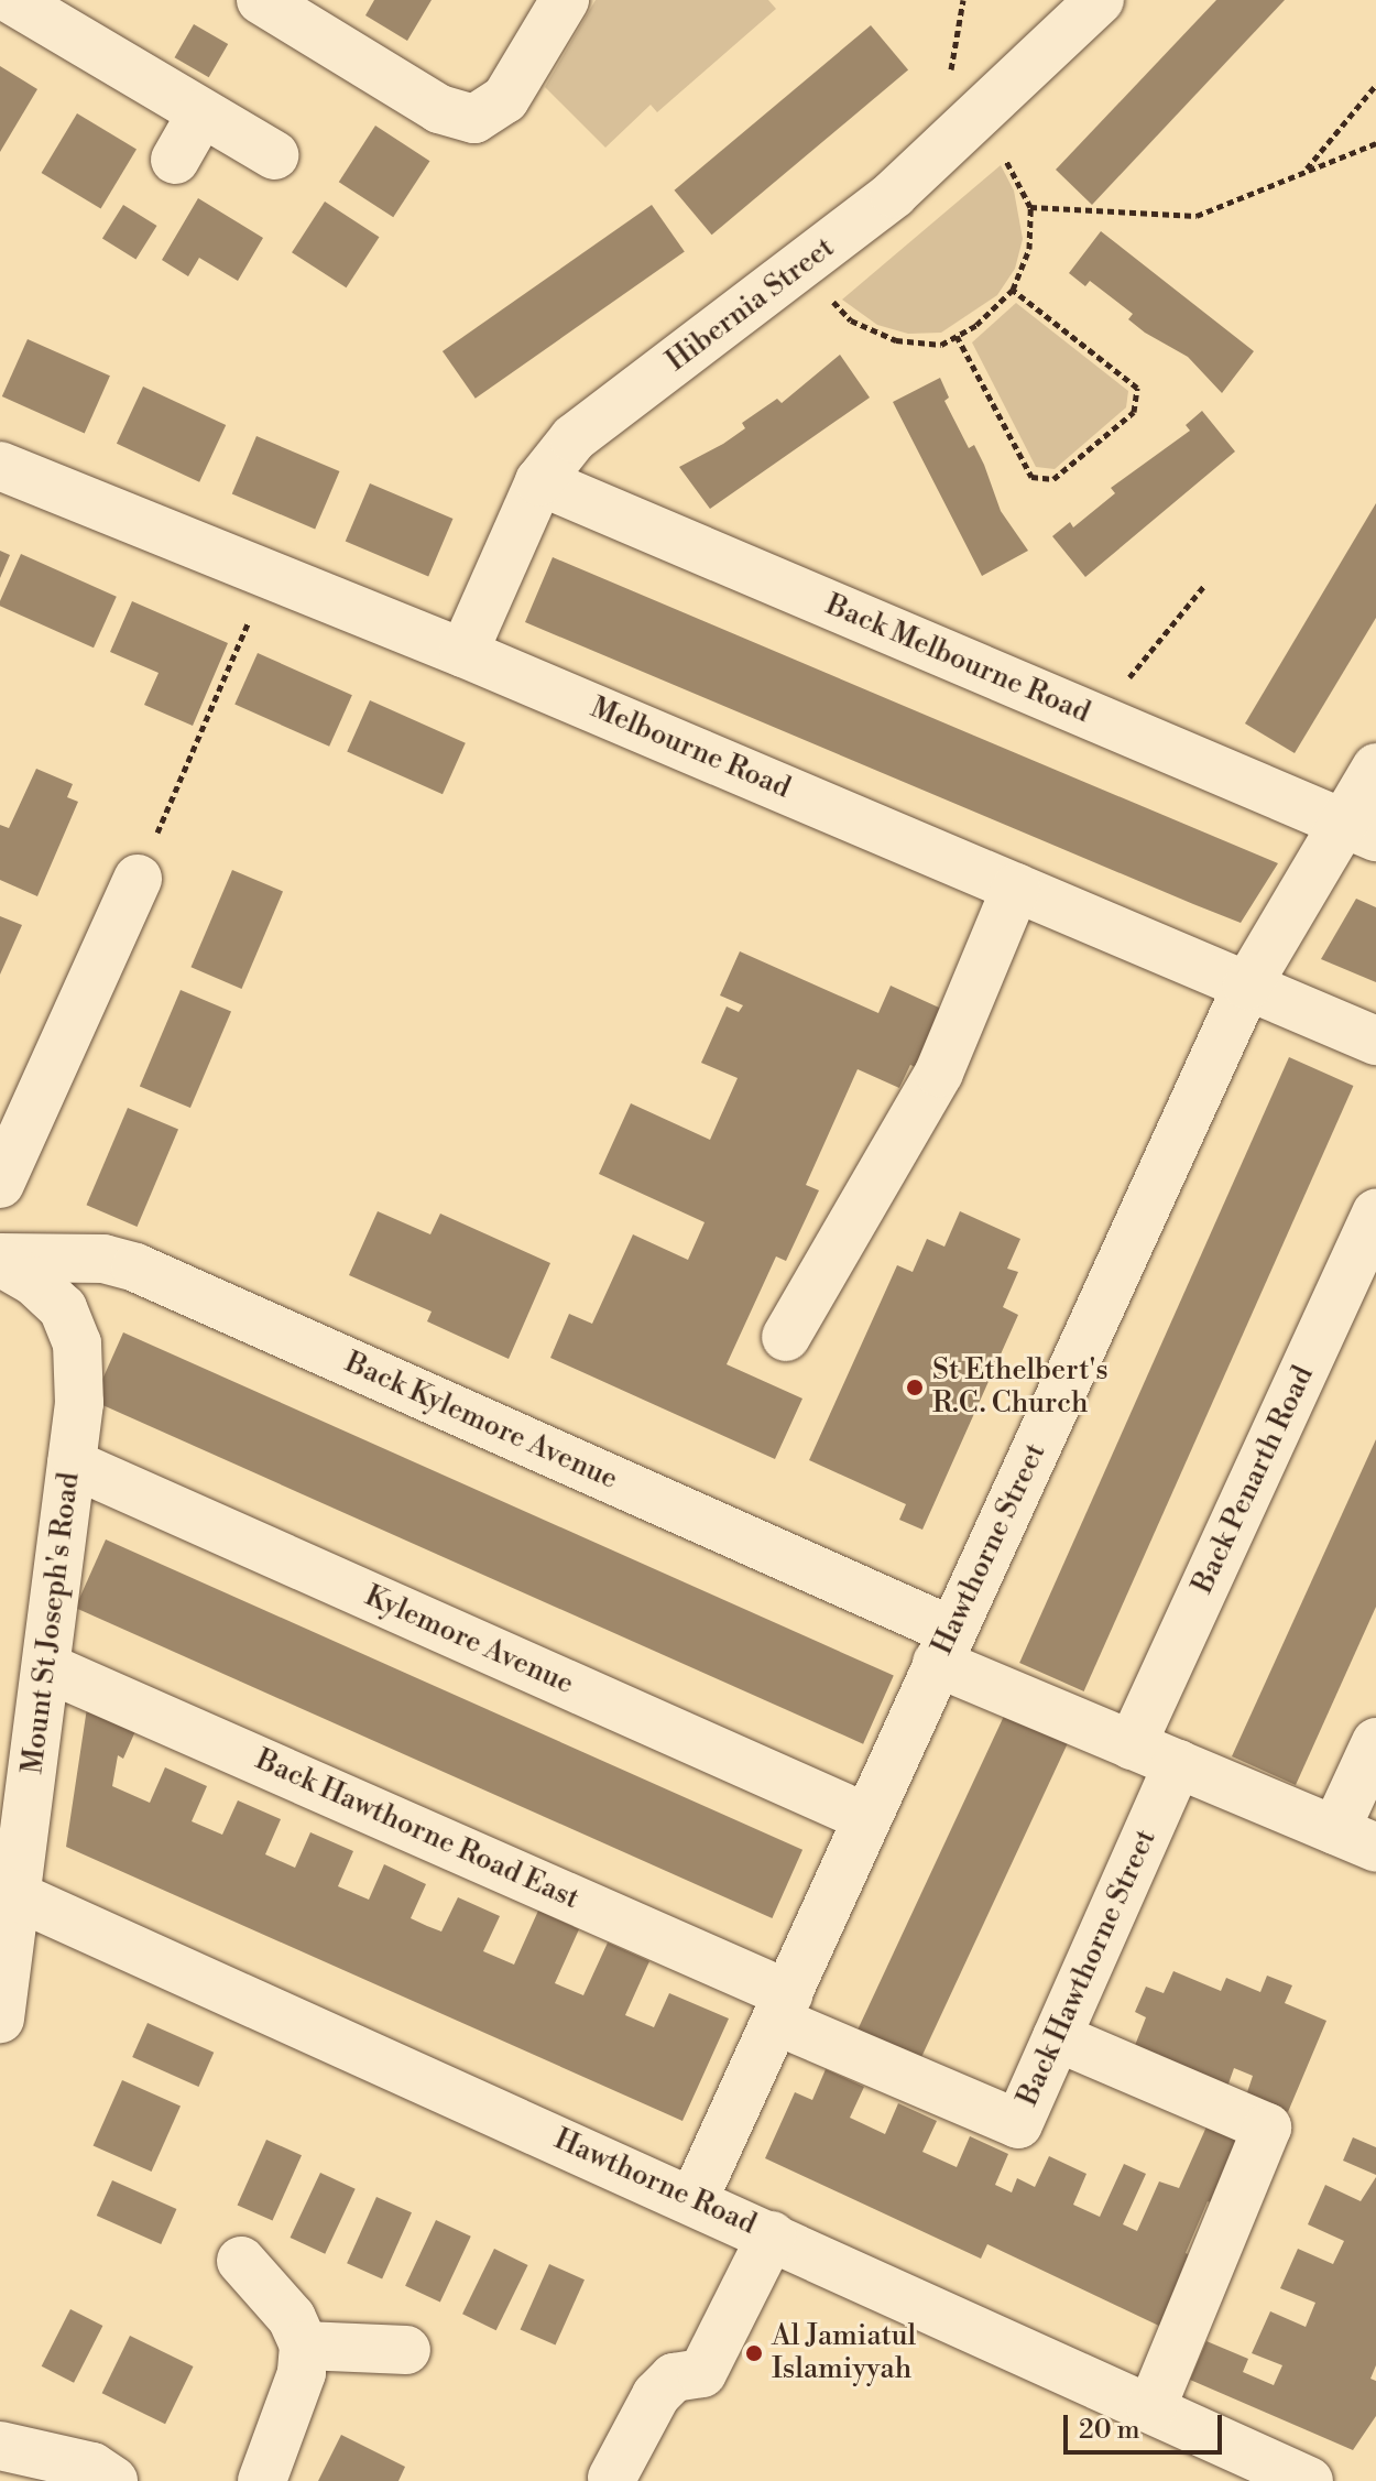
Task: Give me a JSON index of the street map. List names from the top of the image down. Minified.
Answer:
{"streets":{"street":["Hibernia Street","Back Melbourne Road","Melbourne Road","Back Kylemore Avenue","Back Penarth Road","Hawthorne Street","Mount St Joseph's Road","Kylemore Avenue","Back Hawthorne Road East","Back Hawthorne Street","Hawthorne Road"]},"crossings":[["Hibernia Street","Back Melbourne Road"],["Hibernia Street","Melbourne Road"],["Back Melbourne Road","Hawthorne Street"],["Melbourne Road","Hawthorne Street"],["Back Kylemore Avenue","Back Penarth Road"],["Back Kylemore Avenue","Hawthorne Street"],["Back Kylemore Avenue","Mount St Joseph's Road"],["Back Kylemore Avenue","Back Hawthorne Street"],["Hawthorne Street","Kylemore Avenue"],["Hawthorne Street","Back Hawthorne Road East"],["Hawthorne Street","Back Hawthorne Street"],["Hawthorne Street","Hawthorne Road"],["Mount St Joseph's Road","Kylemore Avenue"],["Mount St Joseph's Road","Back Hawthorne Road East"],["Mount St Joseph's Road","Hawthorne Road"],["Back Hawthorne Road East","Back Hawthorne Street"]],"places":["St Ethelbert's R.C. Church","Al Jamiatul Islamiyyah"],"scale_bar":"20 m"}
